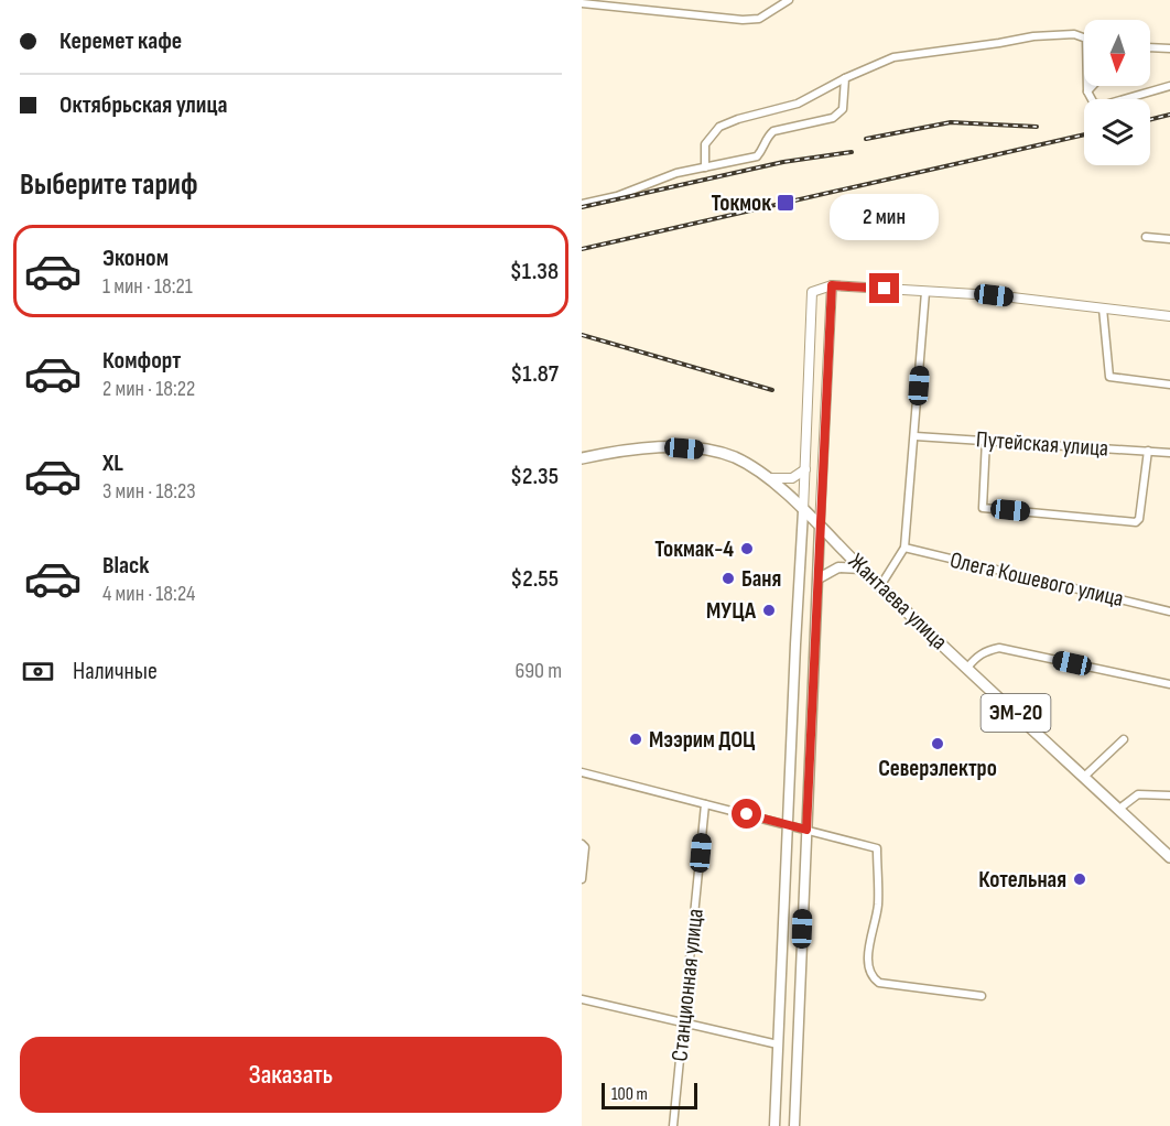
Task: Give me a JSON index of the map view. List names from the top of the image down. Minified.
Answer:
{"streets":{"main road":["Жантаева улица","ЭМ-20"],"street":["Путейская улица","Олега Кошевого улица","Станционная улица"]},"places":{"transit":["Токмок"],"other":["Токмак-4","Баня","МУЦА","Мээрим ДОЦ","Северэлектро","Котельная"]},"scale_bar":"100 m","north":"bottom","page":{"banner":["Керемет кафе","Октябрьская улица"],"heading":"Выберите тариф","bubble":"2 мин","list":[{"name":"Эконом","note":"1 мин · 18:21","value":"$1.38"},{"name":"Комфорт","note":"2 мин · 18:22","value":"$1.87"},{"name":"XL","note":"3 мин · 18:23","value":"$2.35"},{"name":"Black","note":"4 мин · 18:24","value":"$2.55"}],"pay":["Наличные","690 m"],"buttons":"Заказать","scale":"100 m"}}
